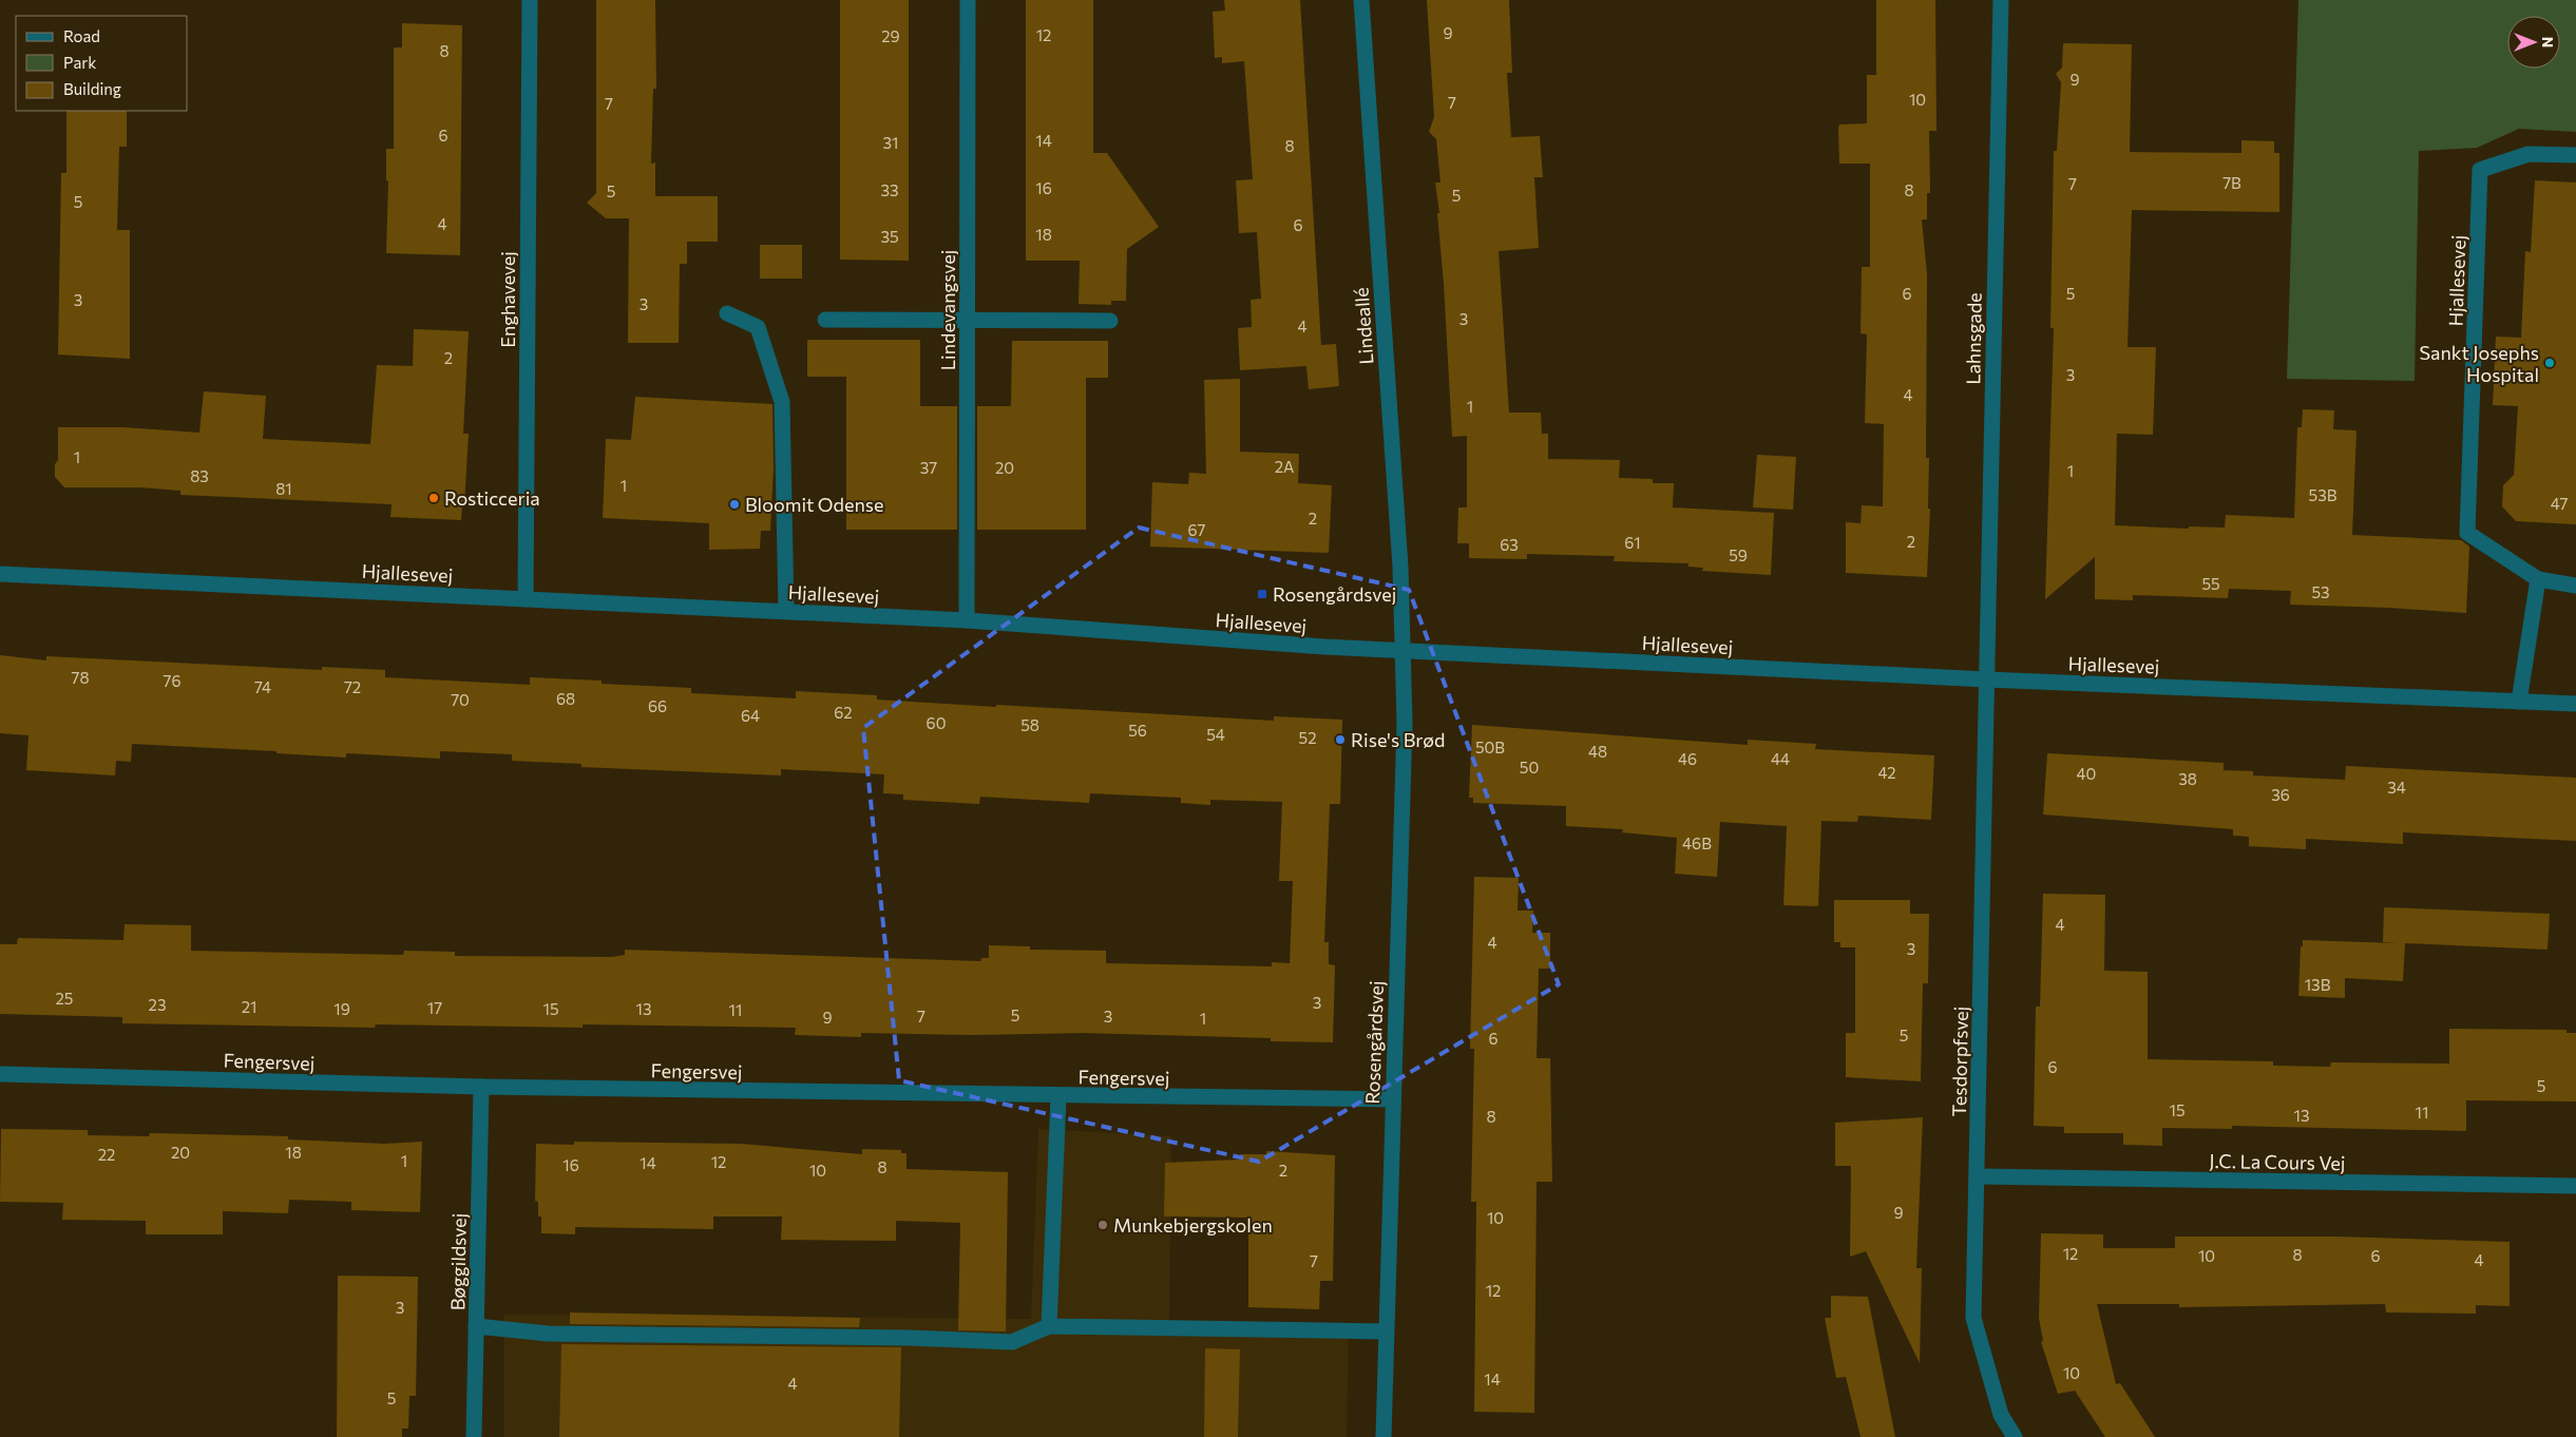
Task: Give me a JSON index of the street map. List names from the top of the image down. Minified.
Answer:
{"streets":{"street":["Hjallesevej","Enghavevej","Lindevangsvej","Lindeallé","Lahnsgade","Rosengårdsvej","Fengersvej","Tesdorpfsvej","J.C. La Cours Vej","Bøggildsvej"]},"crossings":[["Hjallesevej","Enghavevej"],["Hjallesevej","Lindevangsvej"],["Hjallesevej","Lindeallé"],["Hjallesevej","Lahnsgade"],["Hjallesevej","Rosengårdsvej"],["Hjallesevej","Tesdorpfsvej"],["Lindeallé","Rosengårdsvej"],["Lahnsgade","Tesdorpfsvej"],["Rosengårdsvej","Fengersvej"],["Fengersvej","Bøggildsvej"],["Tesdorpfsvej","J.C. La Cours Vej"]],"places":{"other":["Sankt Josephs Hospital","Rosticceria","Bloomit Odense","Rise's Brød","Munkebjergskolen"],"transit":["Rosengårdsvej"]},"house_numbers":["9","12","29","8","9","10","7","7","6","14","31","8","7B","7","16","33","8","5","5","5","4","6","18","35","6","5","3","3","3","4","2","3","4","1","1","2A","37","20","1","83","1","81","53B","47","2","67","2","61","63","59","55","53","78","76","74","72","68","70","66","62","64","60","58","56","54","52","50B","48","46","44","50","42","40","38","34","36","46B","4","4","3","13B","25","3","23","21","17","19","15","13","11","5","7","3","9","1","5","6","6","5","15","11","13","8","20","18","22","1","12","14","16","8","10","2","9","10","12","8","10","6","4","7","12","3","10","14","4","5"],"legend":["Road","Park","Building"],"north":"right"}
